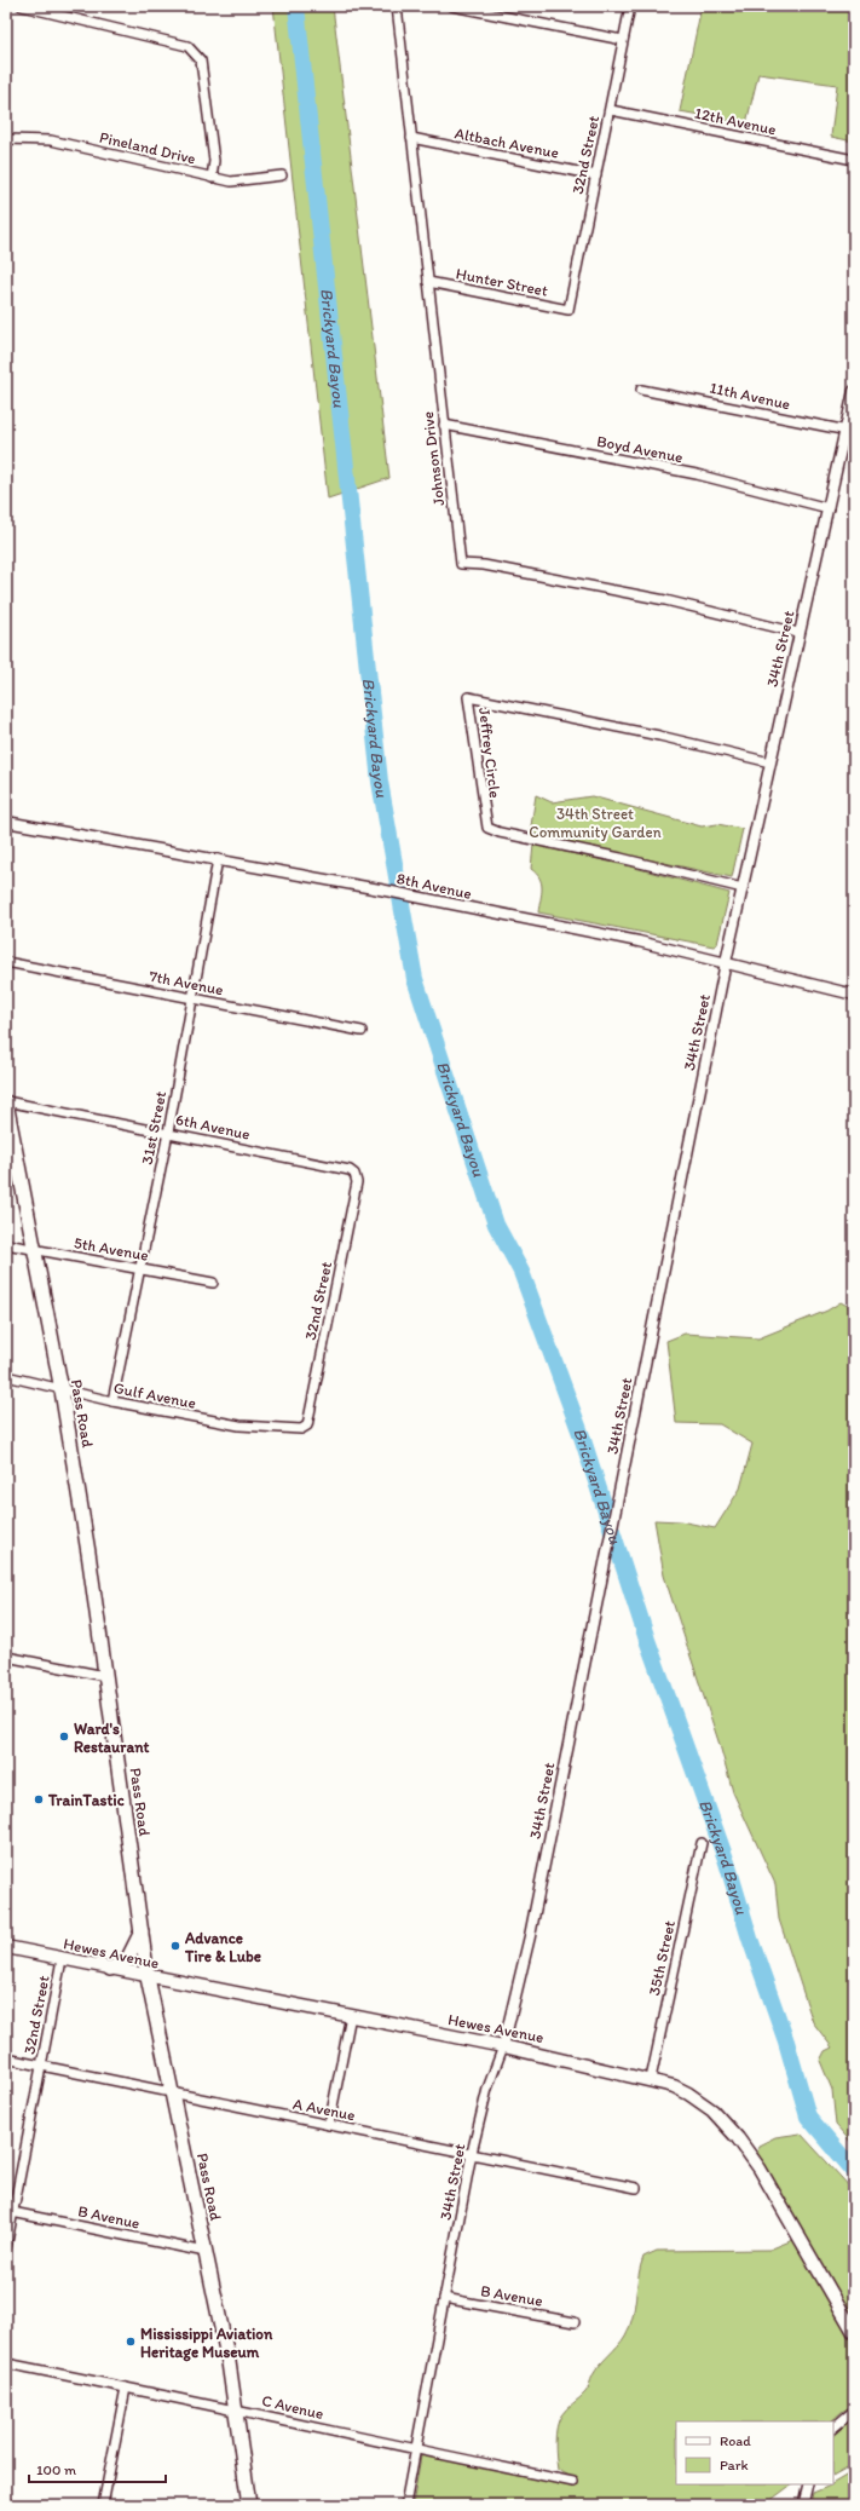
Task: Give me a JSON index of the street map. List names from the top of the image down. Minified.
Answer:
{"streets":{"main road":["Pass Road","Hewes Avenue"],"street":["12th Avenue","Altbach Avenue","Pineland Drive","32nd Street","Hunter Street","11th Avenue","Boyd Avenue","Johnson Drive","34th Street","Jeffrey Circle","8th Avenue","7th Avenue","6th Avenue","31st Street","5th Avenue","Gulf Avenue","35th Street","A Avenue","B Avenue","C Avenue"]},"crossings":[["12th Avenue","32nd Street"],["Altbach Avenue","32nd Street"],["Altbach Avenue","Johnson Drive"],["32nd Street","Hunter Street"],["32nd Street","6th Avenue"],["32nd Street","Gulf Avenue"],["32nd Street","Hewes Avenue"],["32nd Street","A Avenue"],["32nd Street","B Avenue"],["Hunter Street","Johnson Drive"],["11th Avenue","34th Street"],["Boyd Avenue","Johnson Drive"],["Boyd Avenue","34th Street"],["Johnson Drive","34th Street"],["34th Street","Jeffrey Circle"],["34th Street","8th Avenue"],["34th Street","Hewes Avenue"],["34th Street","A Avenue"],["34th Street","B Avenue"],["34th Street","C Avenue"],["8th Avenue","31st Street"],["7th Avenue","31st Street"],["6th Avenue","31st Street"],["6th Avenue","Pass Road"],["31st Street","5th Avenue"],["31st Street","Gulf Avenue"],["5th Avenue","Pass Road"],["Gulf Avenue","Pass Road"],["Pass Road","Hewes Avenue"],["Pass Road","A Avenue"],["Pass Road","B Avenue"],["Pass Road","C Avenue"],["Hewes Avenue","35th Street"]],"water":["Brickyard Bayou"],"parks":["34th Street Community Garden"],"places":["Ward's Restaurant","TrainTastic","Advance Tire & Lube","Mississippi Aviation Heritage Museum"],"legend":["Road","Park"],"scale_bar":"100 m"}
